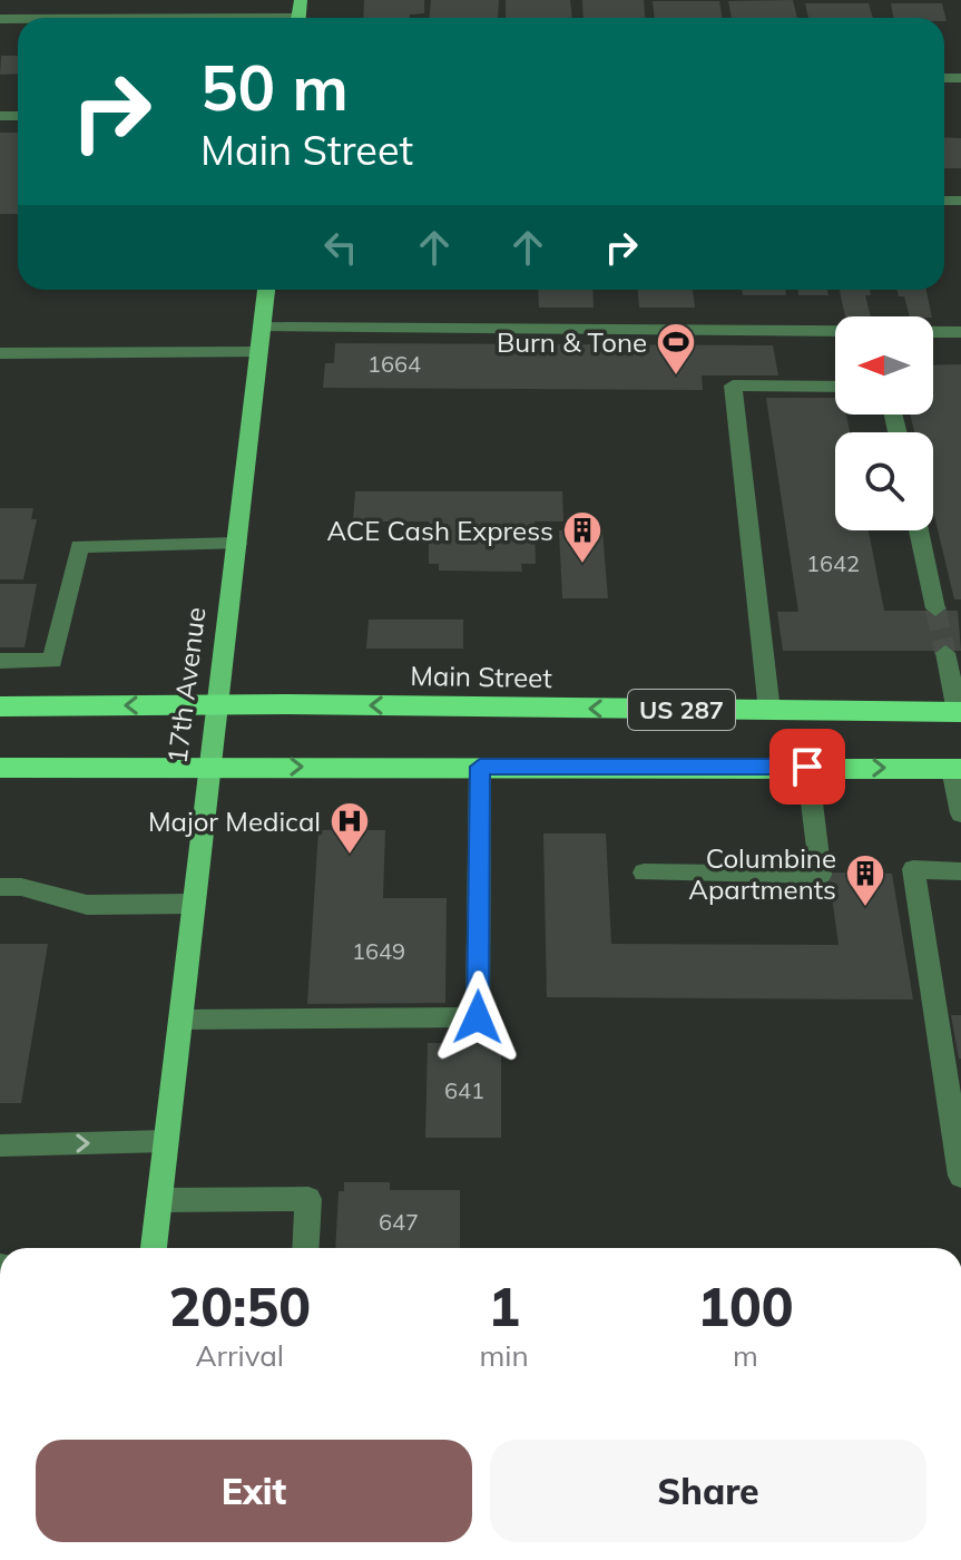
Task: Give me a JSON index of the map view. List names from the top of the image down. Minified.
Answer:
{"streets":{"highway":["Main Street","US 287"],"main road":["17th Avenue"]},"crossings":[["Main Street","17th Avenue"],["17th Avenue","US 287"]],"places":{"sports":["Burn & Tone"],"building":["ACE Cash Express","Columbine Apartments"],"hospital":["Major Medical"]},"house_numbers":["1664","1642","1649","641","647"],"north":"left","page":{"turn":["50 m","Main Street"],"eta":["20:50","Arrival","1","min","100","m"],"buttons":["Exit","Share"]}}
